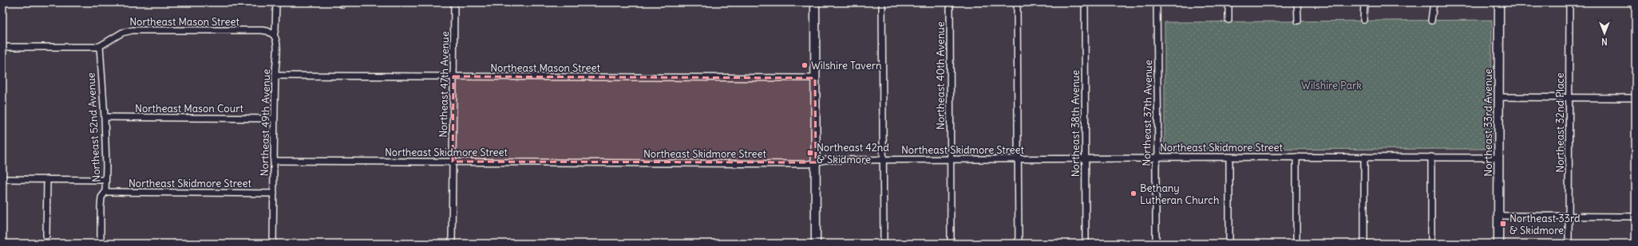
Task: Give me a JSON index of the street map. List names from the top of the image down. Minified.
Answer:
{"streets":{"main road":["Northeast 33rd Avenue"],"street":["Northeast Mason Street","Northeast 40th Avenue","Northeast 47th Avenue","Northeast Mason Court","Northeast 37th Avenue","Northeast 49th Avenue","Northeast 32nd Place","Northeast 38th Avenue","Northeast 52nd Avenue","Northeast Skidmore Street"]},"crossings":[["Northeast Mason Street","Northeast 47th Avenue"],["Northeast Mason Street","Northeast 49th Avenue"],["Northeast Mason Street","Northeast 52nd Avenue"],["Northeast 40th Avenue","Northeast Skidmore Street"],["Northeast 47th Avenue","Northeast Skidmore Street"],["Northeast Mason Court","Northeast 49th Avenue"],["Northeast Mason Court","Northeast 52nd Avenue"],["Northeast 37th Avenue","Northeast Skidmore Street"],["Northeast 49th Avenue","Northeast Skidmore Street"],["Northeast 33rd Avenue","Northeast Skidmore Street"],["Northeast 38th Avenue","Northeast Skidmore Street"],["Northeast 52nd Avenue","Northeast Skidmore Street"]],"parks":["Wilshire Park"],"places":{"other":["Wilshire Tavern","Bethany Lutheran Church"],"transit":["Northeast 42nd & Skidmore","Northeast 33rd & Skidmore"]},"north":"bottom"}
